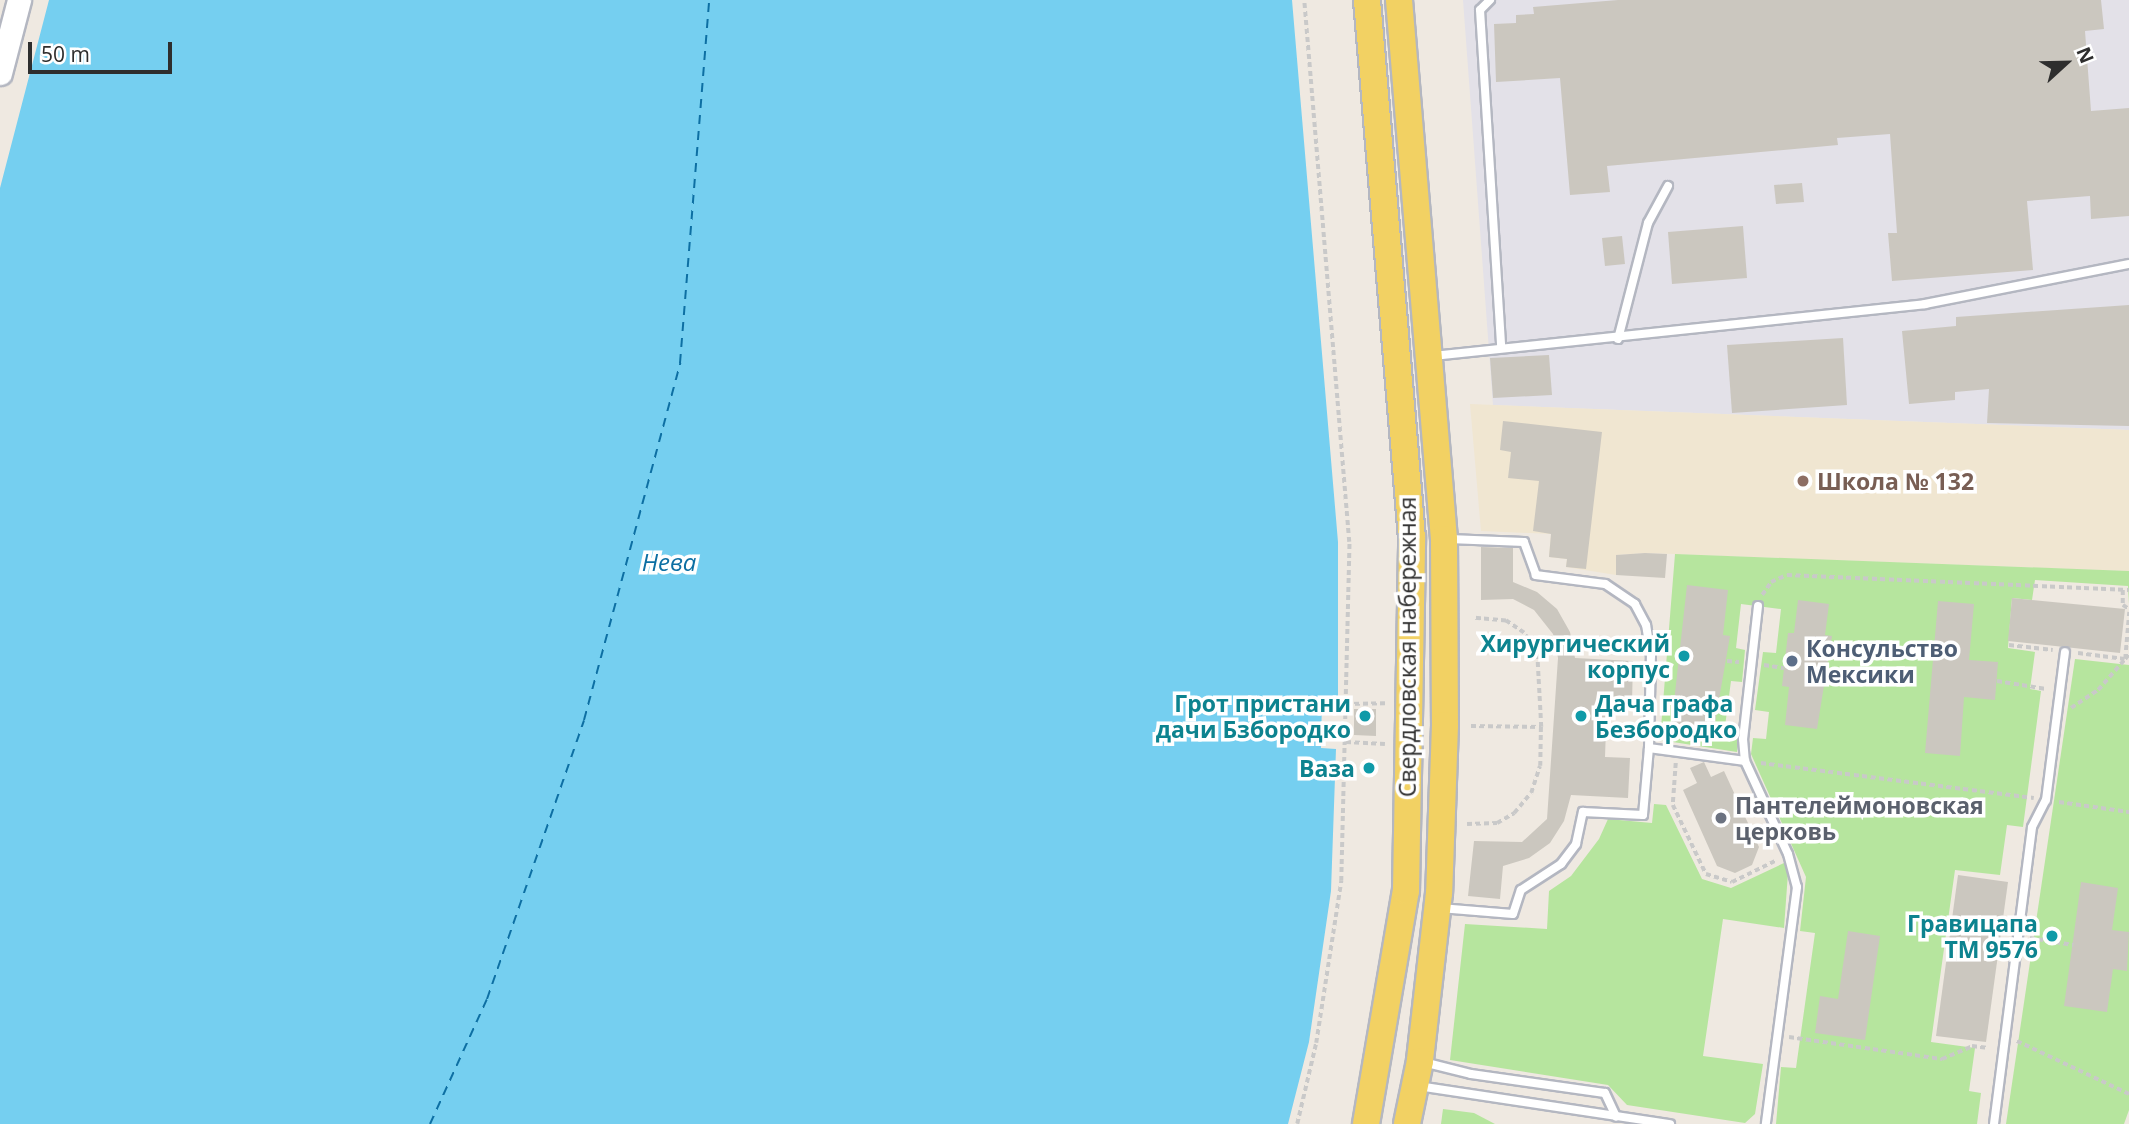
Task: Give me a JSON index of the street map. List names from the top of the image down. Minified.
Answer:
{"streets":{"main road":["Свердловская набережная"]},"water":["Нева"],"places":["Школа № 132","Хирургический корпус","Консульство Мексики","Грот пристани дачи Бзбородко","Дача графа Безбородко","Ваза","Пантелеймоновская церковь","Гравицапа ТМ 9576"],"scale_bar":"50 m","north":"right"}
